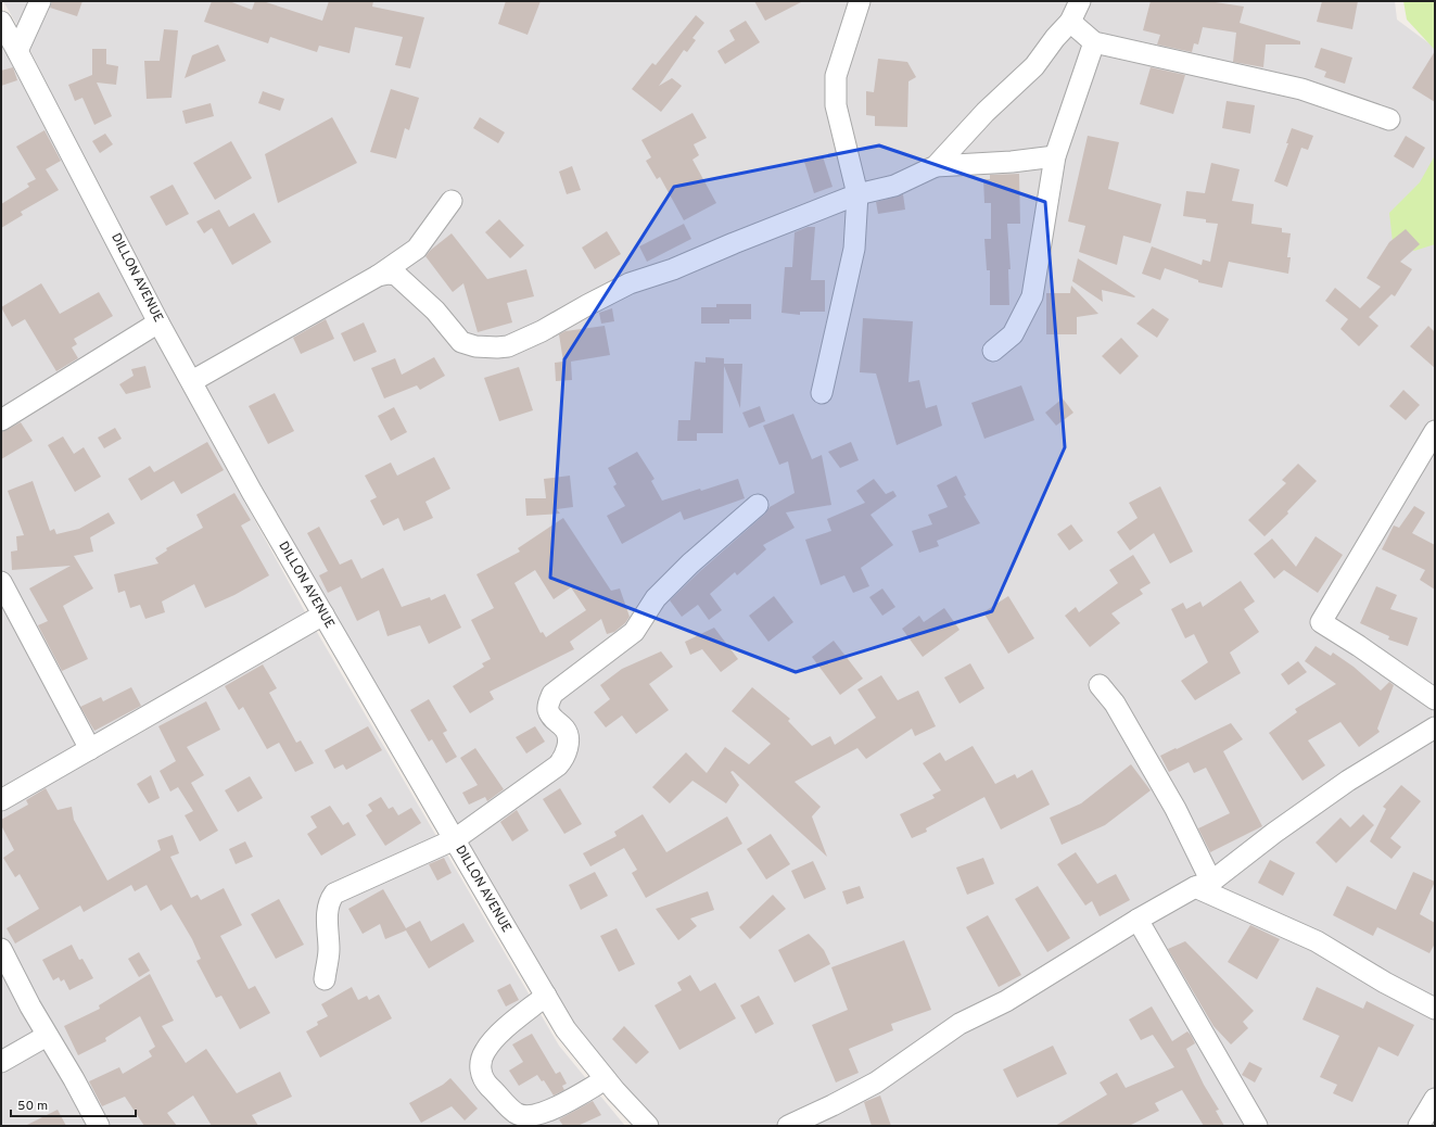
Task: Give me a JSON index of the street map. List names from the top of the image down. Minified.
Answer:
{"streets":{"street":["DILLON AVENUE"]},"scale_bar":"50 m"}
